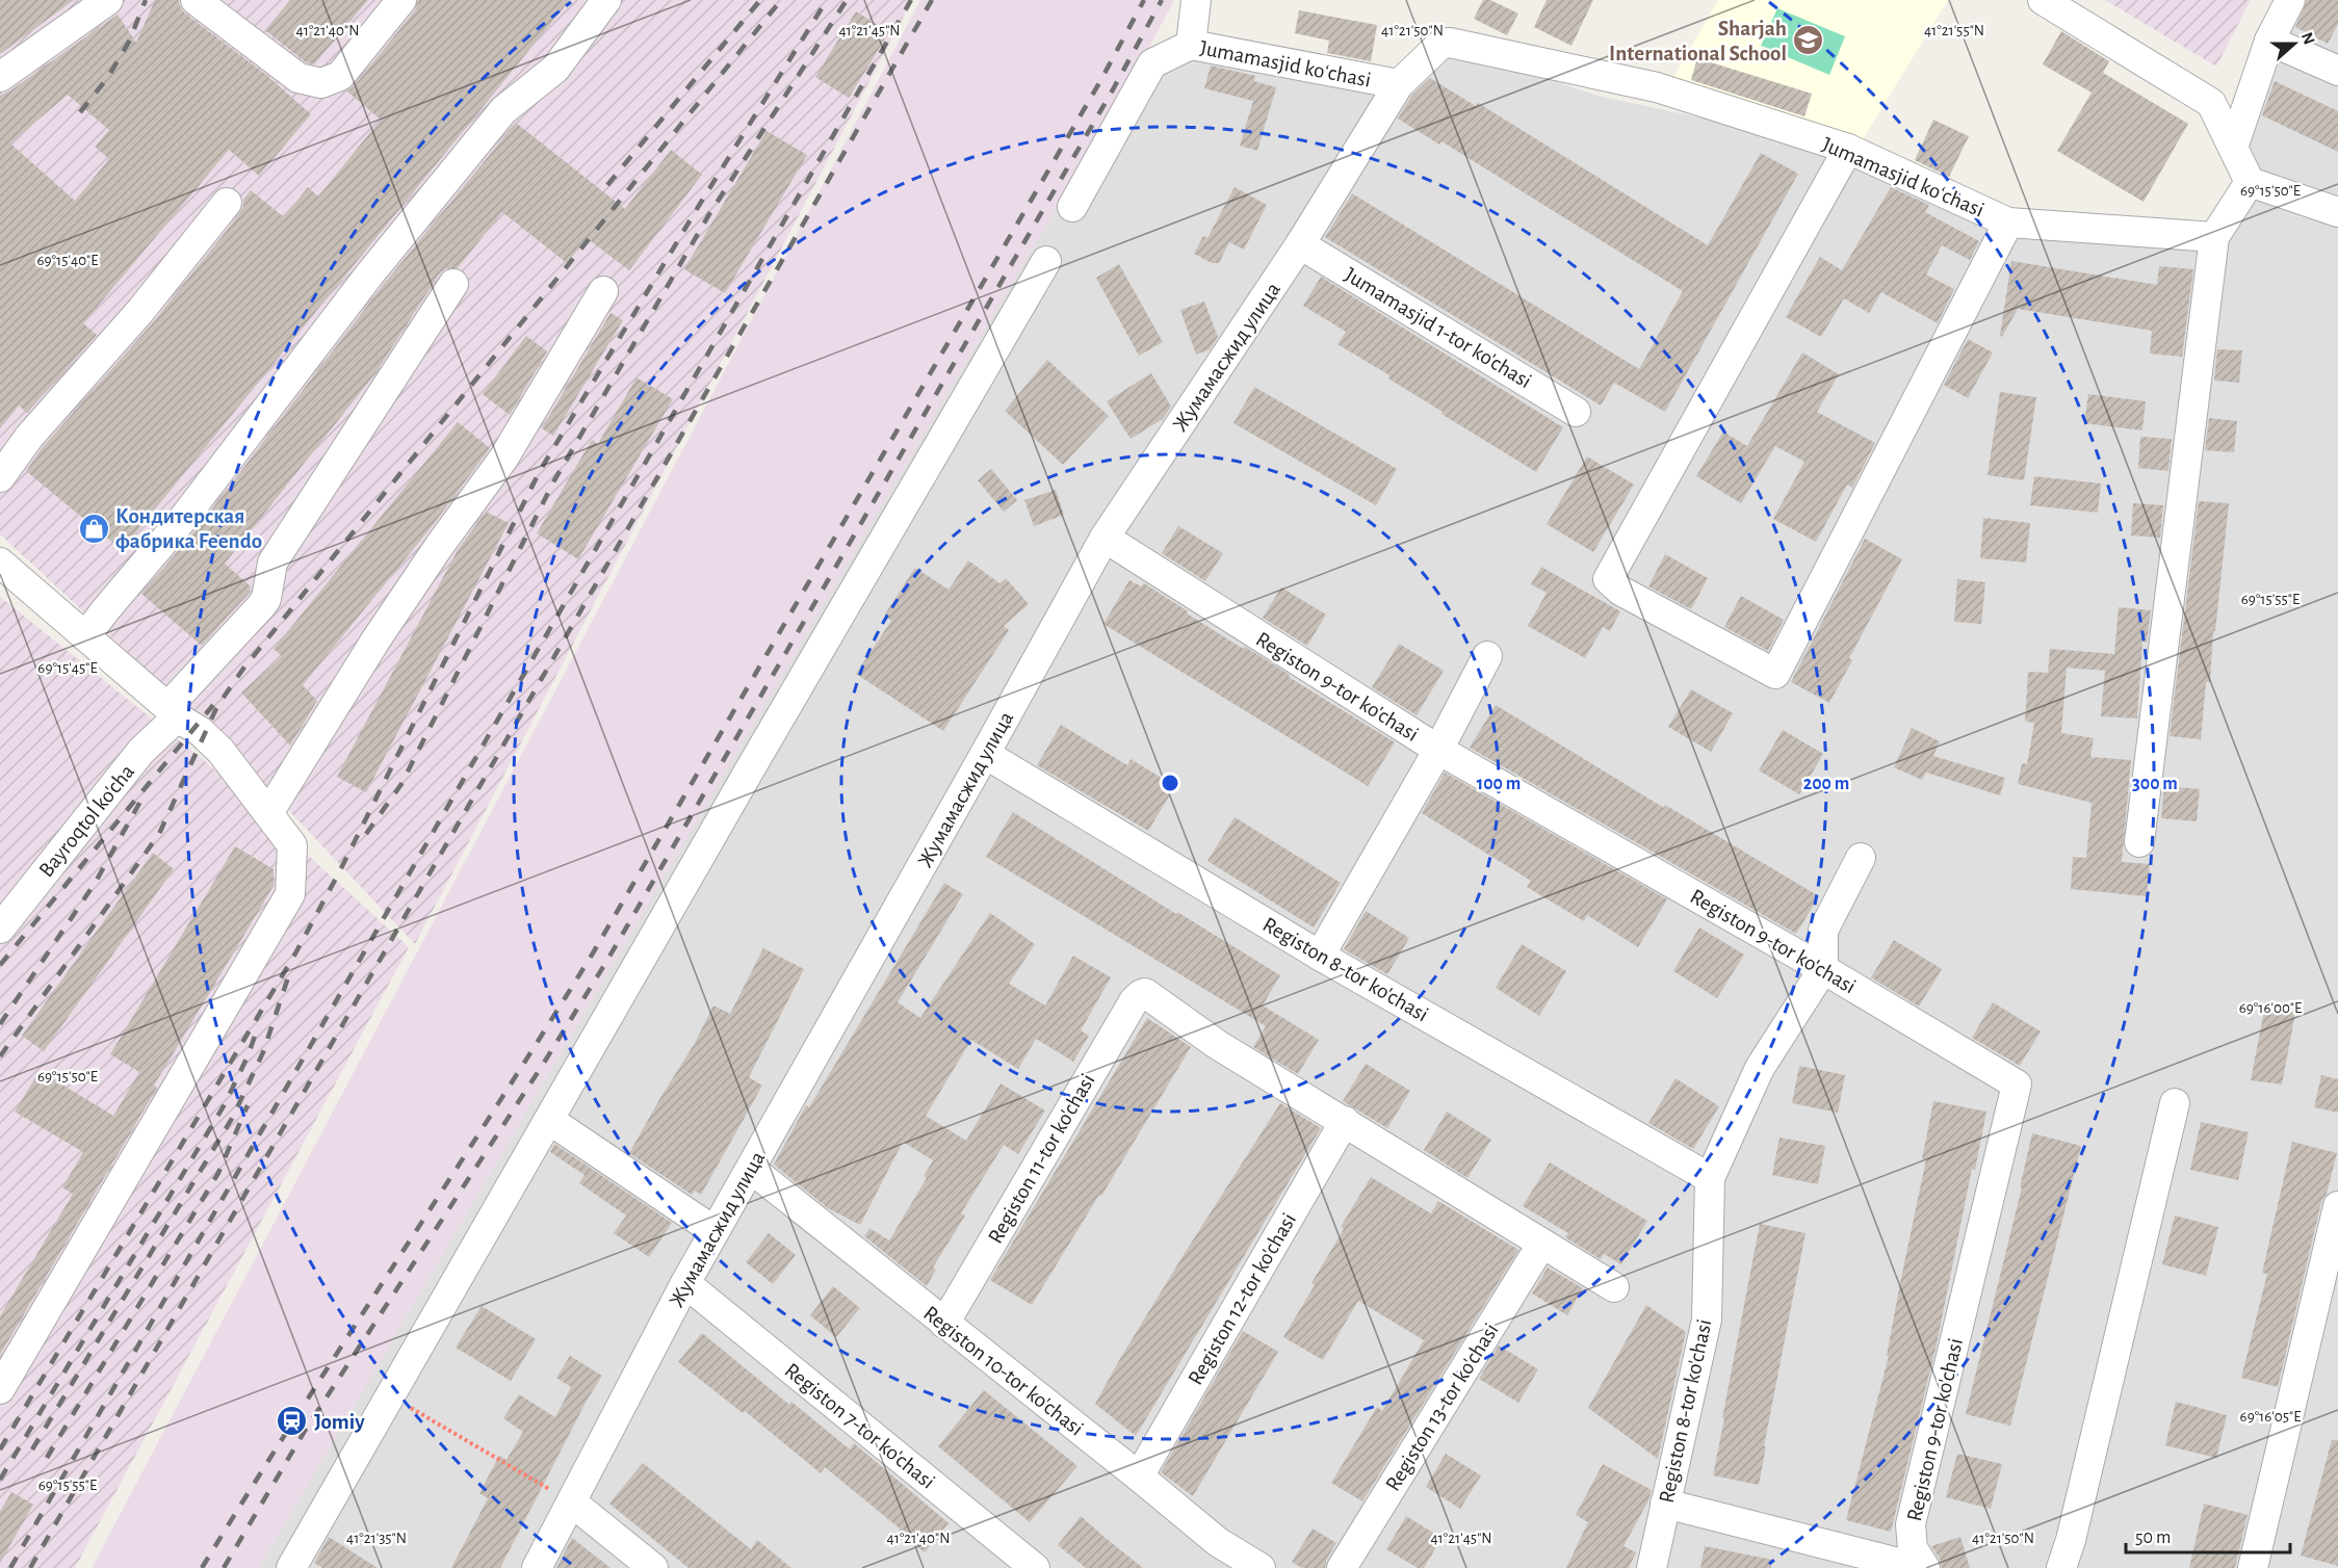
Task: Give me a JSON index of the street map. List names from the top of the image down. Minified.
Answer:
{"streets":{"street":["Jumamasjid koʻchasi","Jumamasjid 1-tor ko'chasi","Жумамасжид улица","Registon 9-tor ko'chasi","Bayroqtol ko'cha","Registon 8-tor ko'chasi","Registon 11-tor ko'chasi","Registon 12-tor ko'chasi","Registon 10-tor ko'chasi","Registon 13-tor ko'chasi","Registon 7-tor ko'chasi"]},"crossings":[["Jumamasjid koʻchasi","Жумамасжид улица"],["Jumamasjid 1-tor ko'chasi","Жумамасжид улица"],["Жумамасжид улица","Registon 9-tor ko'chasi"],["Жумамасжид улица","Registon 8-tor ko'chasi"],["Жумамасжид улица","Registon 10-tor ko'chasi"],["Жумамасжид улица","Registon 7-tor ko'chasi"],["Registon 9-tor ko'chasi","Registon 8-tor ko'chasi"],["Registon 11-tor ko'chasi","Registon 12-tor ko'chasi"],["Registon 11-tor ko'chasi","Registon 10-tor ko'chasi"],["Registon 12-tor ko'chasi","Registon 10-tor ko'chasi"]],"places":{"school or university":["Sharjah International School"],"shop":["Кондитерская фабрика Feendo"],"station":["Jomiy"]},"scale_bar":"50 m","north":"right","coordinates":["41°21'55\"N","41°21'40\"N","41°21'45\"N","41°21'50\"N","69°15'50\"E","69°15'40\"E","69°15'55\"E","69°15'45\"E","69°16'00\"E","69°16'05\"E","41°21'35\"N"],"rings":["100 m","200 m","300 m"]}
